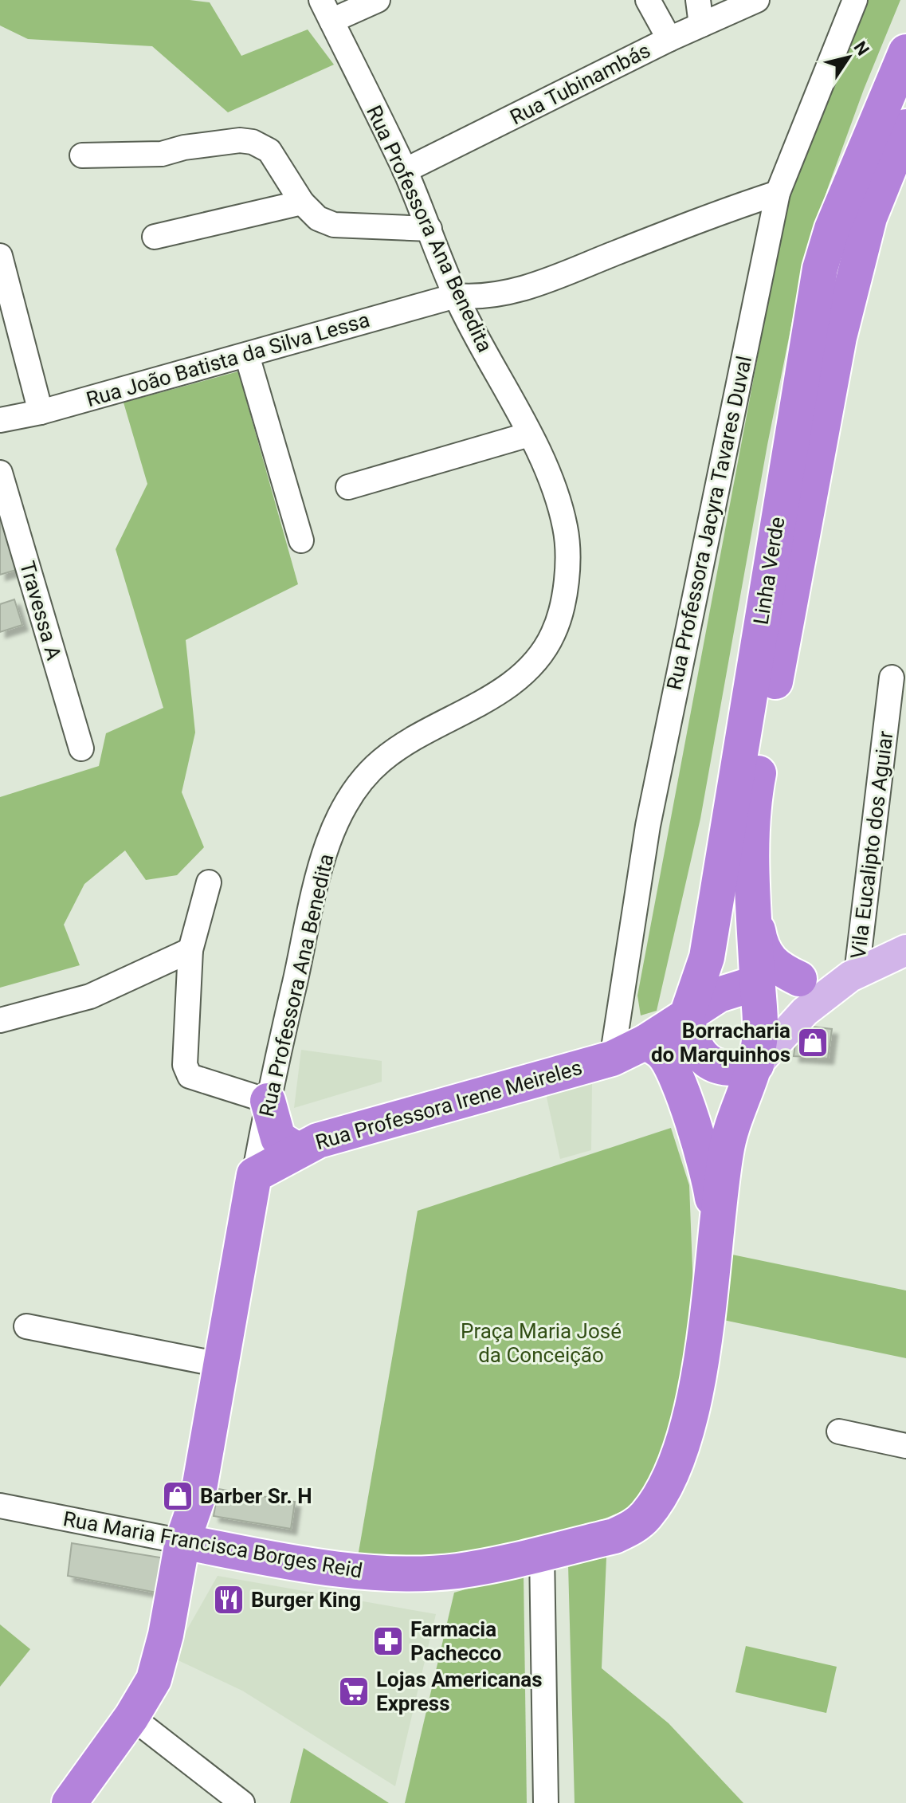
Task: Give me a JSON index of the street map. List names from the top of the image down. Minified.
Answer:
{"streets":{"highway":["Rua Professora Ana Benedita","Linha Verde","Rua Professora Irene Meireles","Rua Maria Francisca Borges Reid"],"street":["Rua Tubinambás","Rua João Batista da Silva Lessa","Rua Professora Jacyra Tavares Duval","Travessa A","Vila Eucalipto dos Aguiar"]},"crossings":[["Rua Tubinambás","Rua Professora Ana Benedita"],["Rua Professora Ana Benedita","Rua João Batista da Silva Lessa"],["Rua Professora Ana Benedita","Rua Professora Irene Meireles"],["Rua Professora Ana Benedita","Rua Maria Francisca Borges Reid"],["Rua João Batista da Silva Lessa","Rua Professora Jacyra Tavares Duval"],["Rua Professora Jacyra Tavares Duval","Rua Professora Irene Meireles"],["Linha Verde","Rua Maria Francisca Borges Reid"]],"parks":["Praça Maria José da Conceição"],"places":{"shop":["Borracharia do Marquinhos","Barber Sr. H"],"restaurant":["Burger King"],"pharmacy":["Farmacia Pachecco"],"supermarket":["Lojas Americanas Express"]},"north":"top right"}
